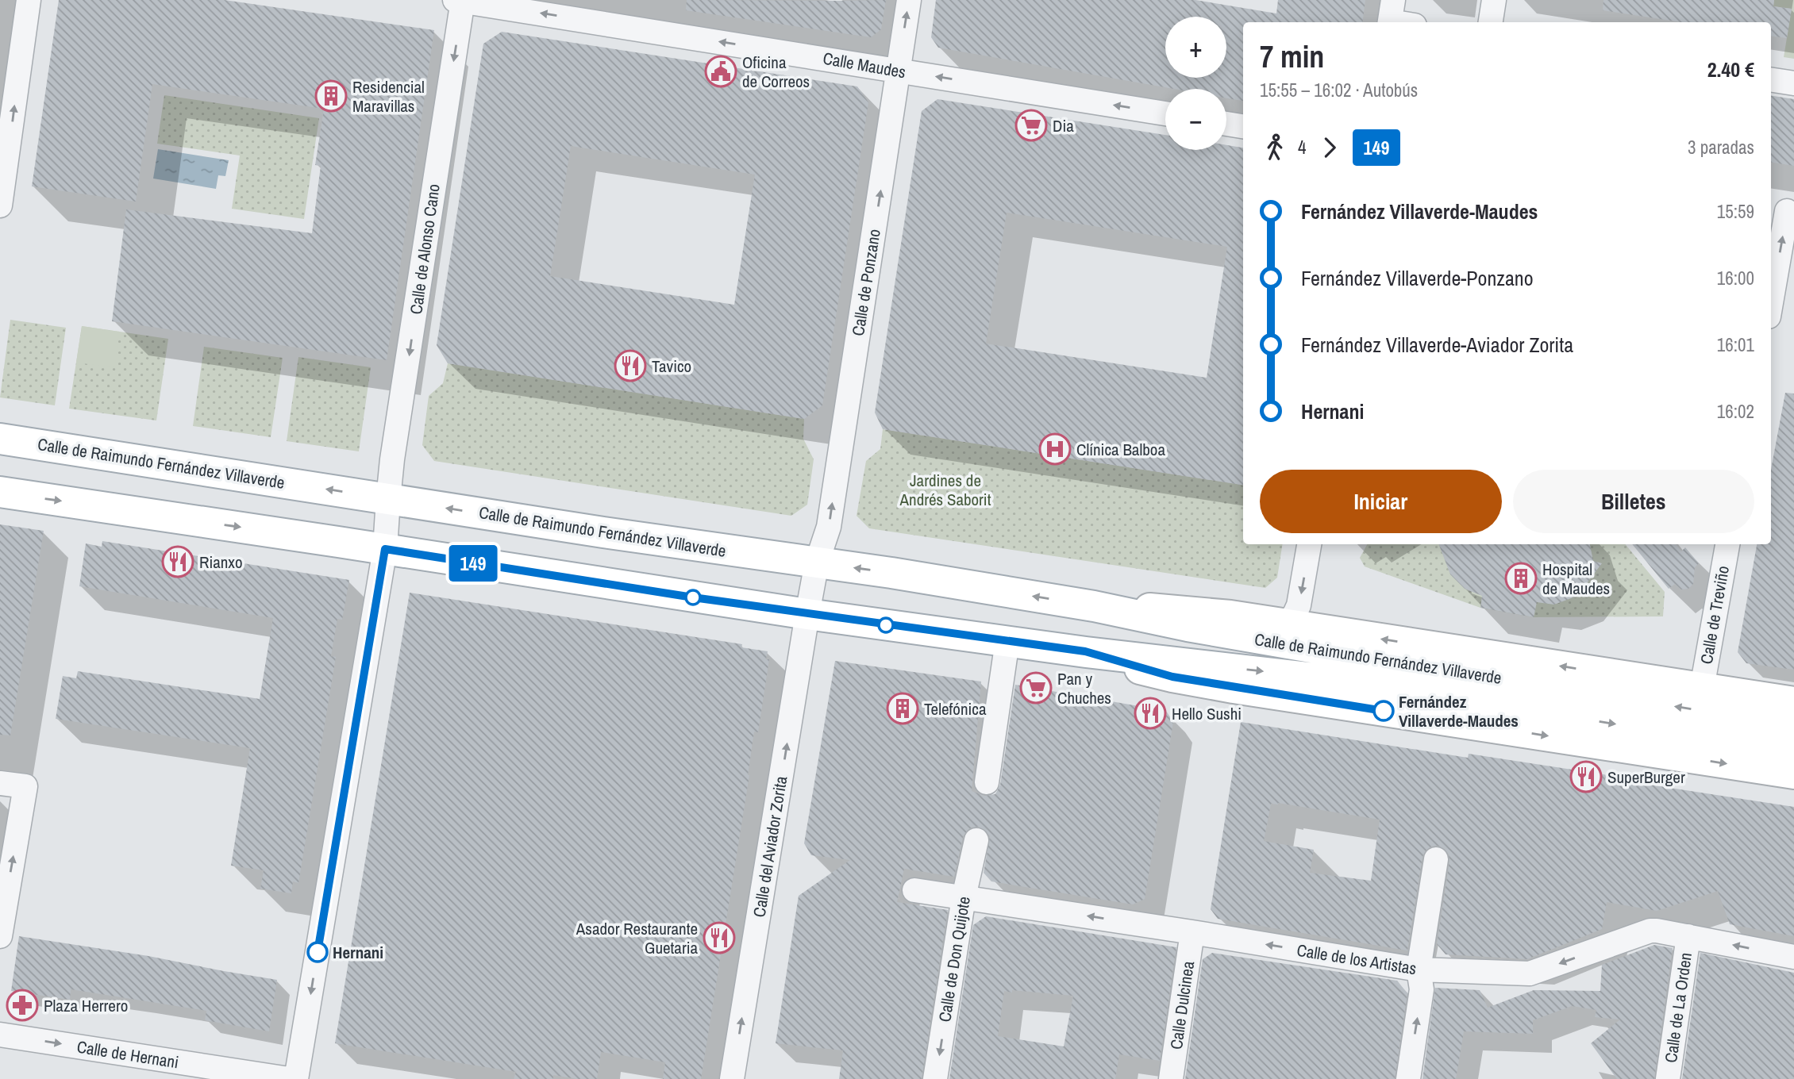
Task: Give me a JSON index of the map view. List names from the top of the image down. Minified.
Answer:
{"streets":{"main road":["Calle de Raimundo Fernández Villaverde"],"street":["Calle Maudes","Calle de Alonso Cano","Calle de Ponzano","Calle de Treviño","Calle del Aviador Zorita","Calle de Don Quijote","Calle de los Artistas","Calle Dulcinea","Calle de La Orden","Calle de Hernani"]},"crossings":[["Calle Maudes","Calle de Alonso Cano"],["Calle Maudes","Calle de Ponzano"],["Calle de Alonso Cano","Calle de Raimundo Fernández Villaverde"],["Calle de Ponzano","Calle de Raimundo Fernández Villaverde"],["Calle de Raimundo Fernández Villaverde","Calle de Treviño"],["Calle de Raimundo Fernández Villaverde","Calle del Aviador Zorita"],["Calle de Don Quijote","Calle de los Artistas"],["Calle de los Artistas","Calle Dulcinea"],["Calle de los Artistas","Calle de La Orden"]],"one_way":["Calle Maudes","Calle de Alonso Cano","Calle de Ponzano","Calle del Aviador Zorita","Calle de Don Quijote","Calle de los Artistas","Calle de Hernani"],"parks":["Jardines de Andrés Saborit"],"places":{"public building":["Oficina de Correos"],"building":["Residencial Maravillas","Hospital de Maudes","Telefónica"],"supermarket":["Dia","Pan y Chuches"],"restaurant":["Tavico","Rianxo","Hello Sushi","SuperBurger","Asador Restaurante Guetaria"],"hospital":["Clínica Balboa"],"other":["Fernández Villaverde-Maudes","Hernani"],"pharmacy":["Plaza Herrero"]},"lines":["bus line 149"],"page":{"on_map":"149","map_buttons":["+","−"],"heading":["7 min","15:55 – 16:02 · Autobús","2.40 €"],"legs":["4","149","3 paradas"],"list":[{"name":"Fernández Villaverde-Maudes","value":"15:59"},{"name":"Fernández Villaverde-Ponzano","value":"16:00"},{"name":"Fernández Villaverde-Aviador Zorita","value":"16:01"},{"name":"Hernani","value":"16:02"}],"buttons":["Iniciar","Billetes"]}}
